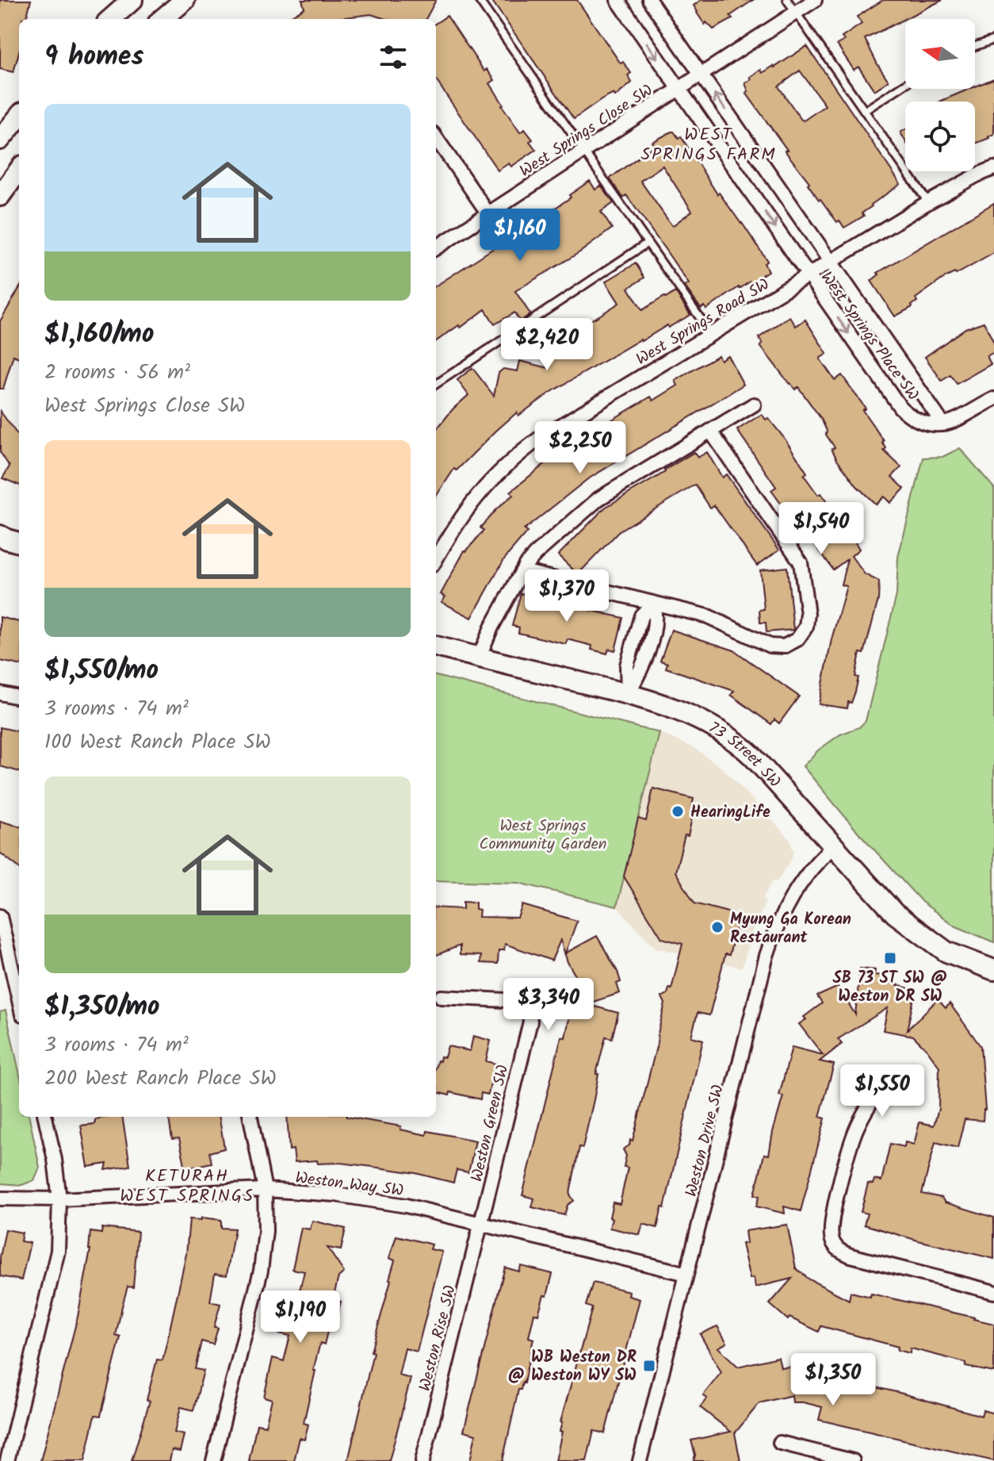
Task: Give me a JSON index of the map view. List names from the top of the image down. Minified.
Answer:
{"streets":{"street":["West Springs Close SW","West Springs Road SW","West Springs Place SW","73 Street SW","Weston Green SW","Weston Drive SW","Weston Way SW","Weston Rise SW"]},"crossings":[["West Springs Close SW","West Springs Place SW"],["West Springs Road SW","West Springs Place SW"],["73 Street SW","Weston Drive SW"],["Weston Green SW","Weston Way SW"],["Weston Green SW","Weston Rise SW"],["Weston Drive SW","Weston Way SW"],["Weston Way SW","Weston Rise SW"]],"districts":["WEST SPRINGS FARM","KETURAH WEST SPRINGS"],"parks":["West Springs Community Garden"],"places":{"other":["HearingLife","Myung Ga Korean Restaurant"],"transit":["SB 73 ST SW @ Weston DR SW","WB Weston DR @ Weston WY SW"]},"north":"left","page":{"heading":"9 homes","list":[{"name":"$1,160/mo","note":"2 rooms · 56 m² · West Springs Close SW"},{"name":"$1,550/mo","note":"3 rooms · 74 m² · 100 West Ranch Place SW"},{"name":"$1,350/mo","note":"3 rooms · 74 m² · 200 West Ranch Place SW"}],"price":["$1,160","$2,420","$2,250","$1,540","$1,370","$3,340","$1,550","$1,190","$1,350"]}}
